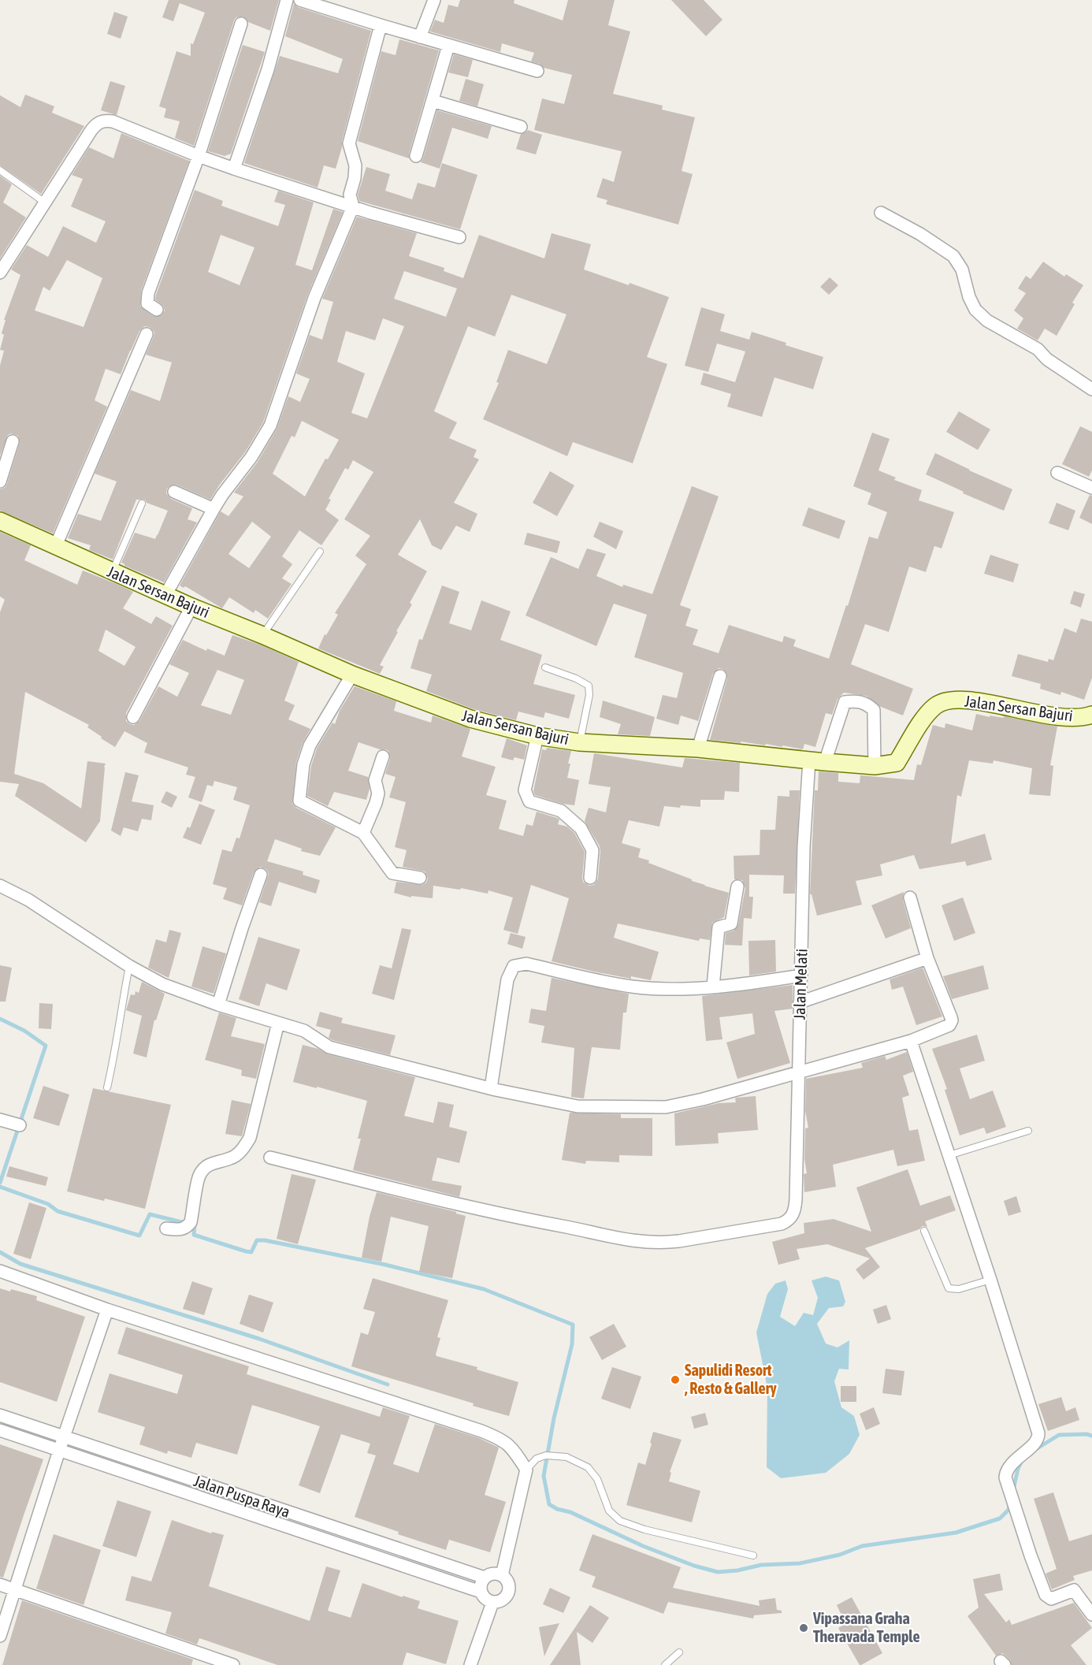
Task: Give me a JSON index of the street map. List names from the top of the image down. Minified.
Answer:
{"streets":{"main road":["Jalan Sersan Bajuri"],"street":["Jalan Melati","Jalan Puspa Raya"]},"crossings":[["Jalan Sersan Bajuri","Jalan Melati"]],"places":["Sapulidi Resort , Resto & Gallery","Vipassana Graha Theravada Temple"]}
